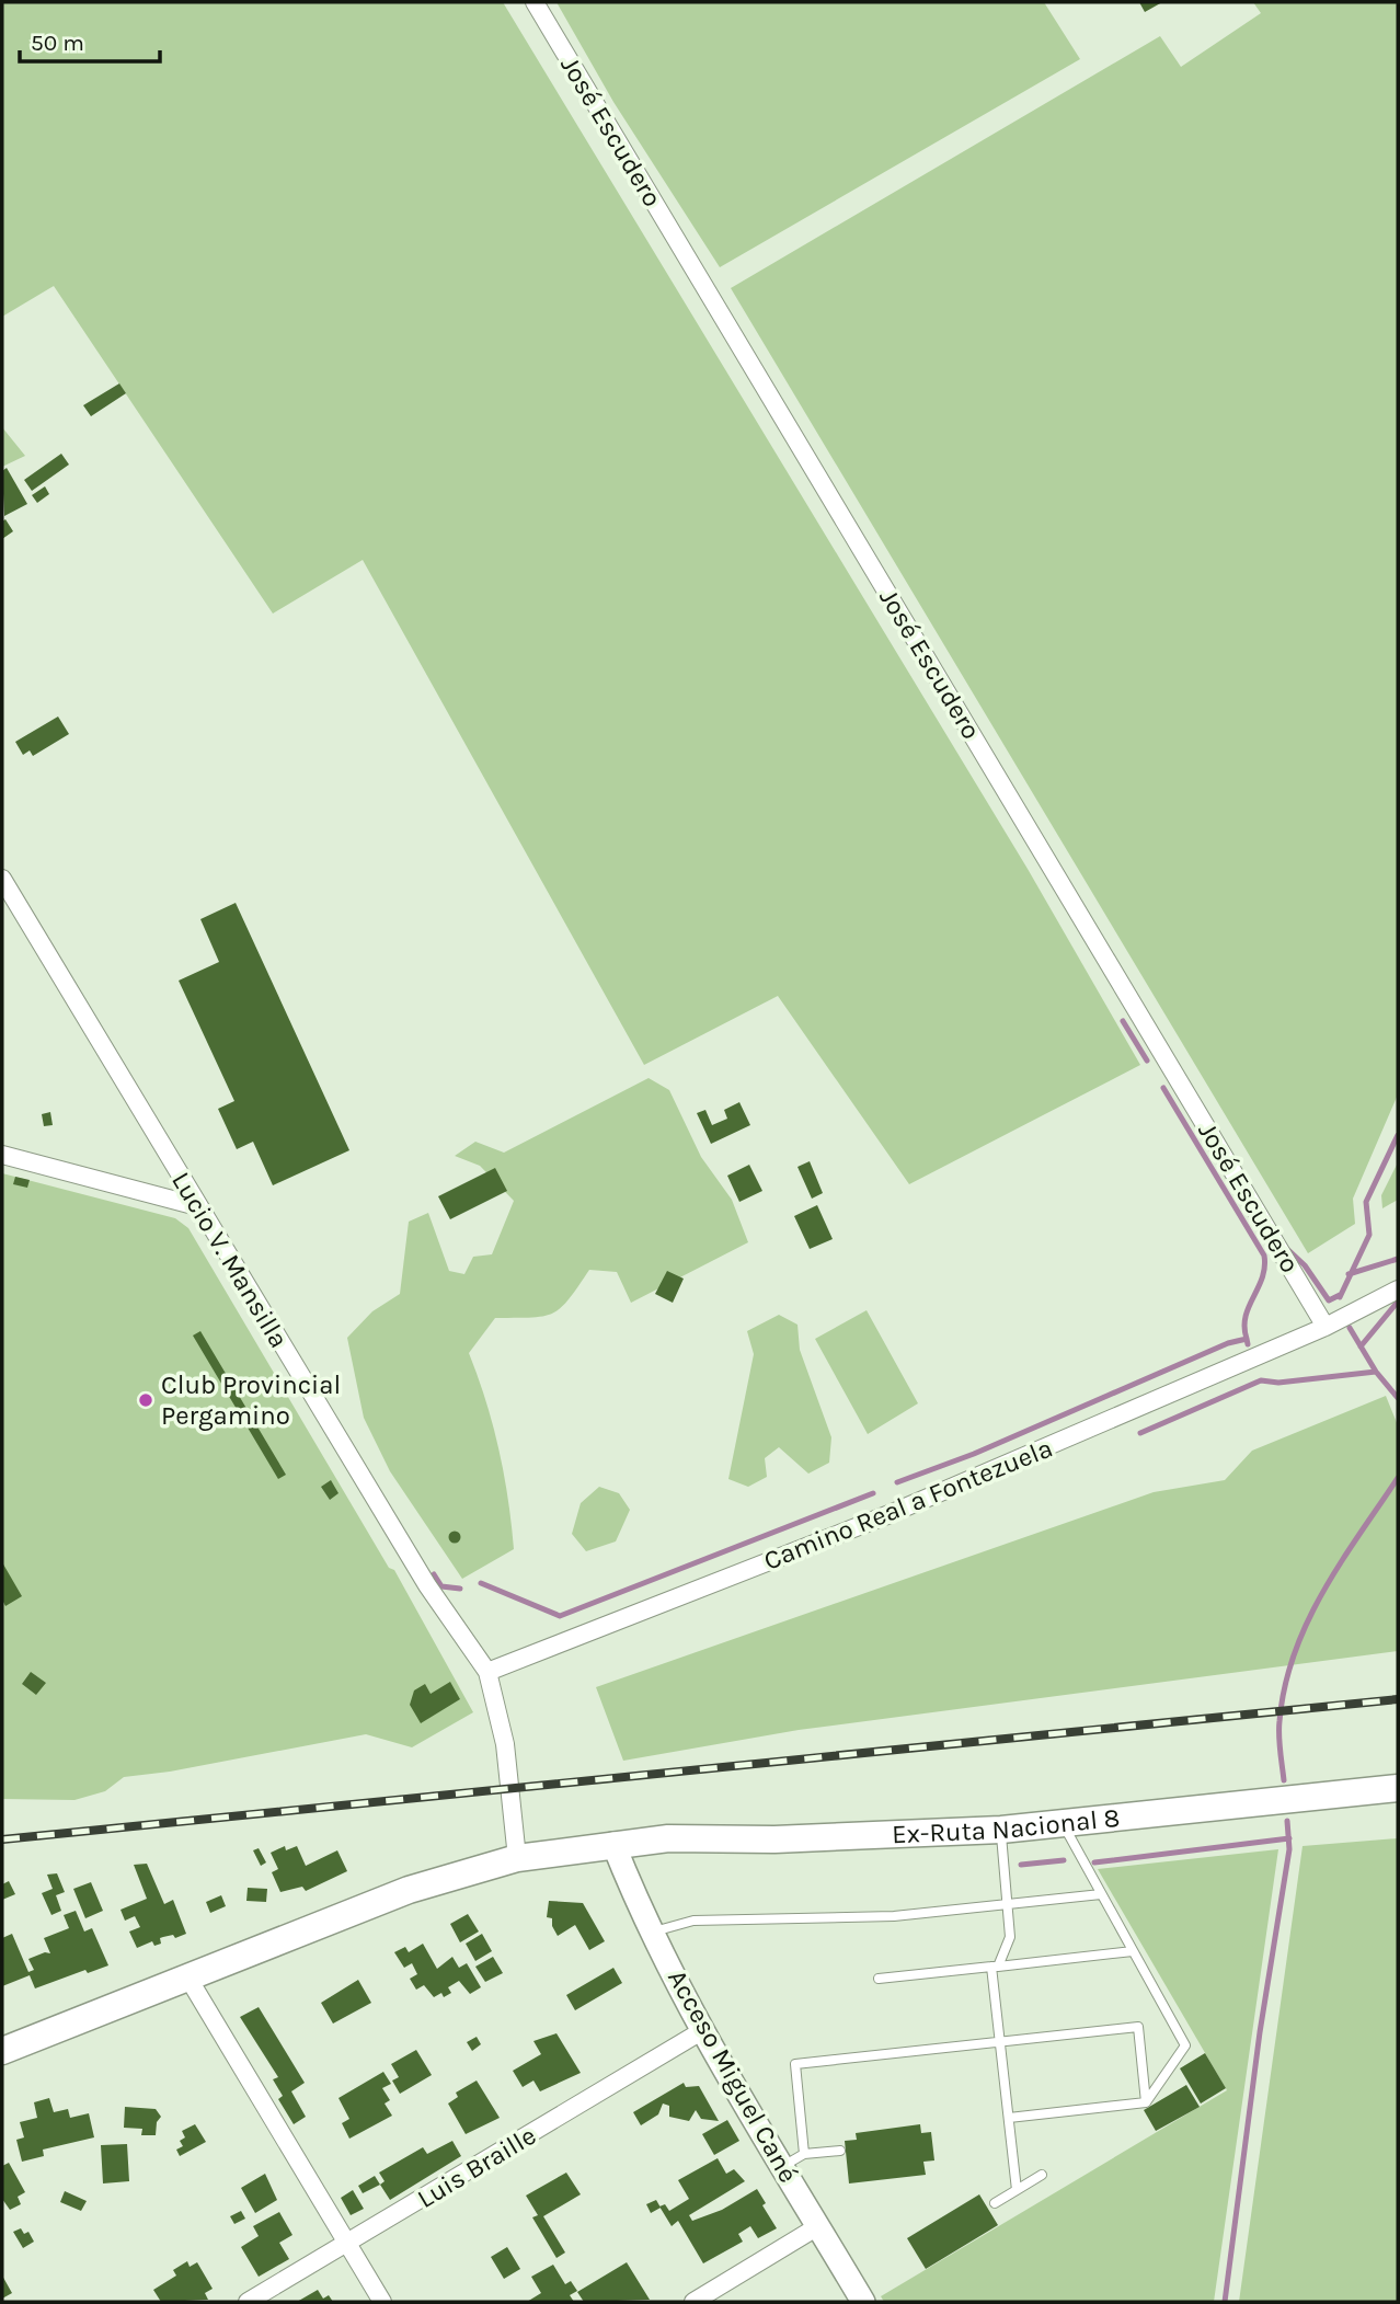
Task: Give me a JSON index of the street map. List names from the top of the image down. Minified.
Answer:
{"streets":{"main road":["Ex-Ruta Nacional 8","Acceso Miguel Cané"],"street":["José Escudero","Lucio V. Mansilla","Camino Real a Fontezuela","Luis Braille"]},"crossings":[["José Escudero","Camino Real a Fontezuela"],["Lucio V. Mansilla","Camino Real a Fontezuela"],["Lucio V. Mansilla","Ex-Ruta Nacional 8"],["Ex-Ruta Nacional 8","Acceso Miguel Cané"],["Acceso Miguel Cané","Luis Braille"]],"places":["Club Provincial Pergamino"],"scale_bar":"50 m"}
